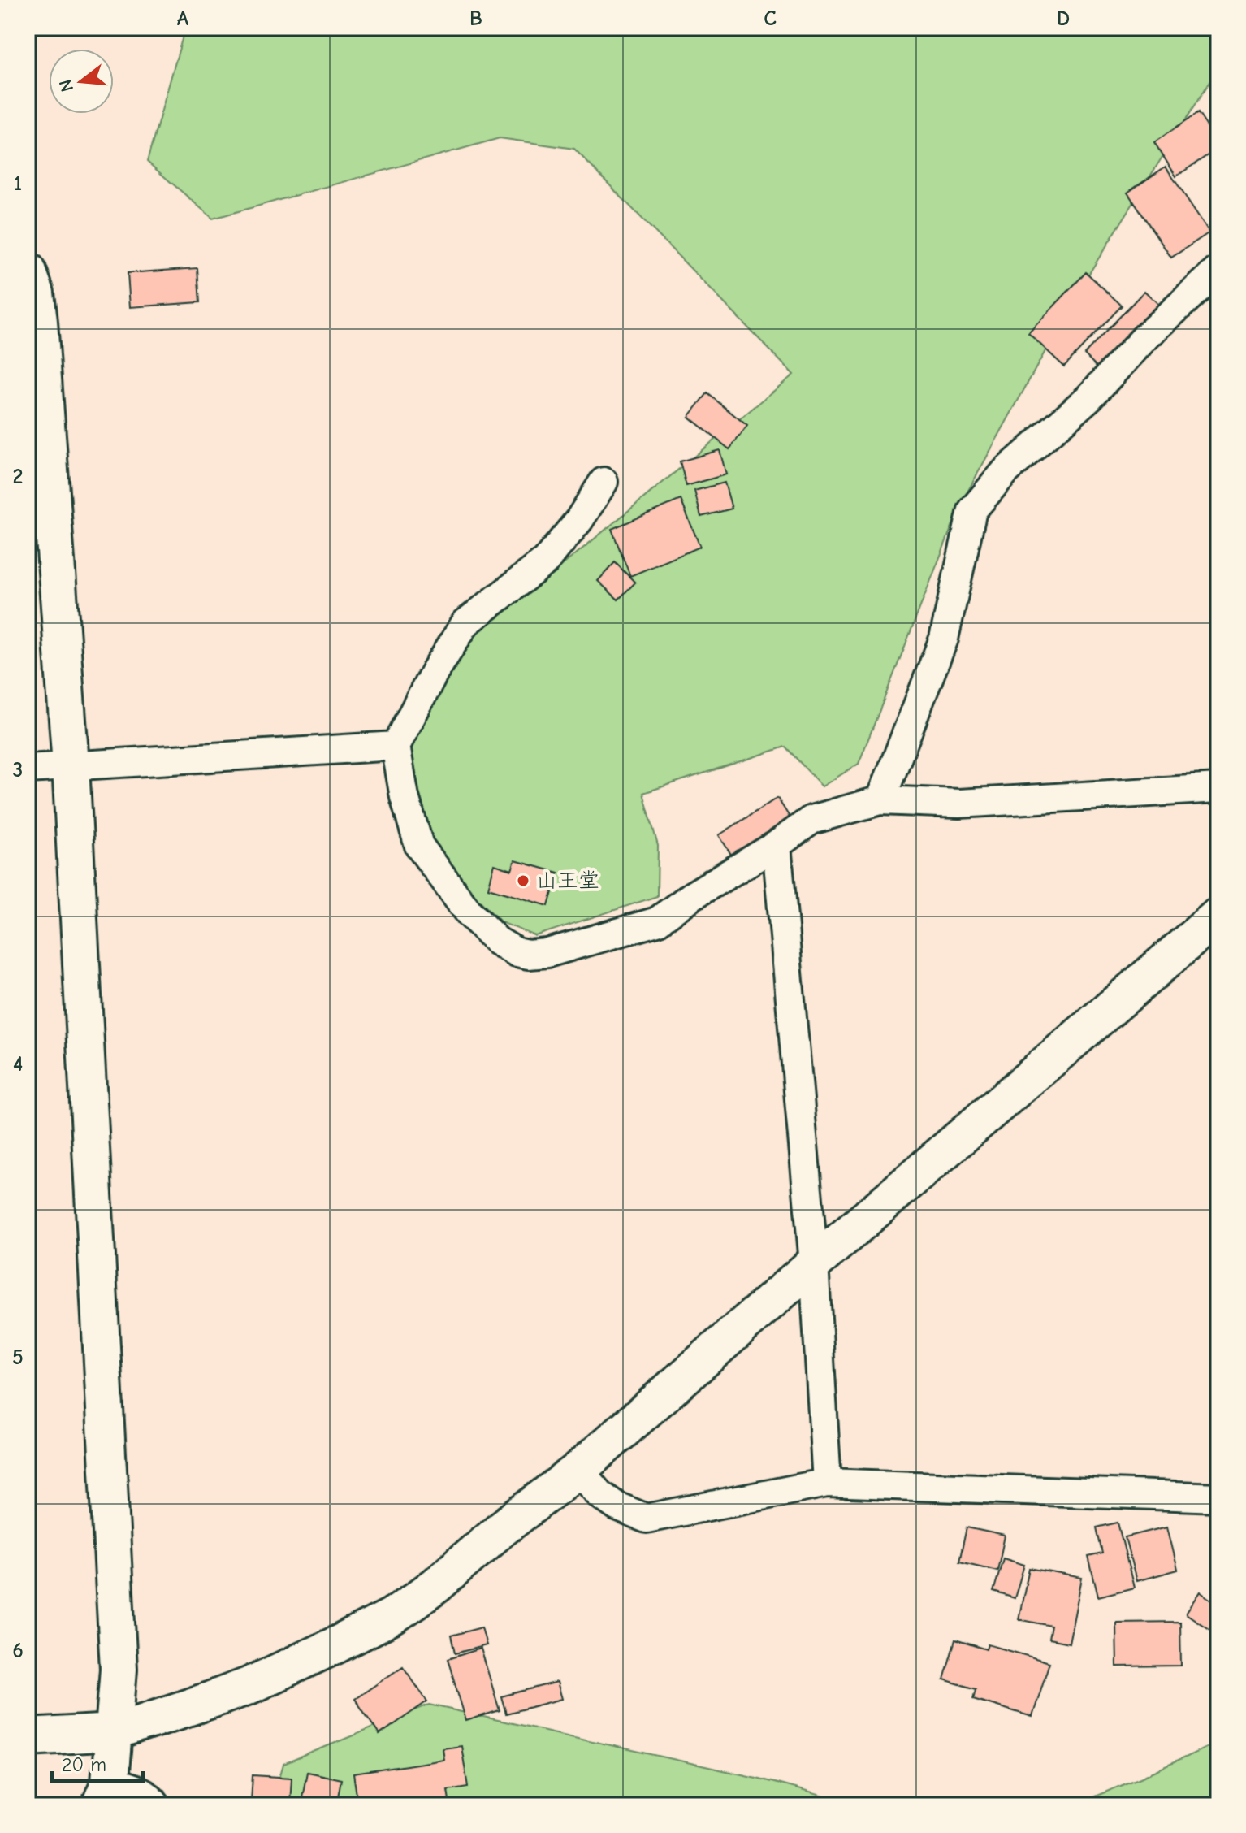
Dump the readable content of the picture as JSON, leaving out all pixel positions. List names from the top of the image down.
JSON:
{
  "places": ["山王堂"],
  "scale_bar": "20 m",
  "north": "left",
  "grid": {
    "columns": [
      "A",
      "B",
      "C",
      "D"
    ],
    "rows": [
      "1",
      "2",
      "3",
      "4",
      "5",
      "6"
    ]
  }
}
